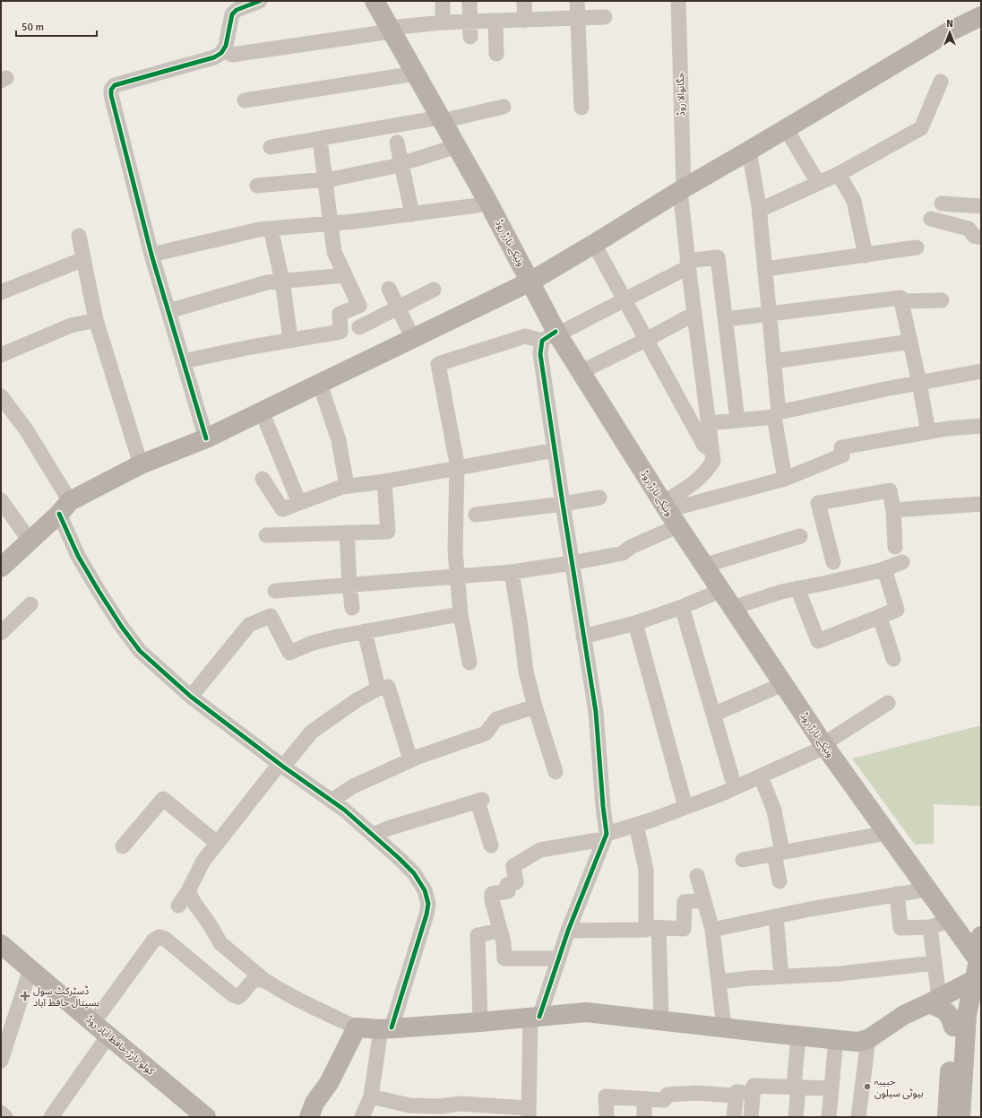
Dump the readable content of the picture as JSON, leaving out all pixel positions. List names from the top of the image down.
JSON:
{
  "streets": {
    "main road": ["ونیکے تارڑ روڈ", "کولو تارڑ-حافظ آباد روڈ"],
    "street": ["جگانوالا روڈ"]
  },
  "crossings": [
    ["جگانوالا روڈ", "ونیکے تارڑ روڈ"]
  ],
  "places": {
    "health": ["ڈسٹرکٹ سول ہسپتال حافظ آباد"],
    "other": ["حبیبہ بیوٹی سیلون"]
  },
  "scale_bar": "50 m",
  "north": "top"
}
